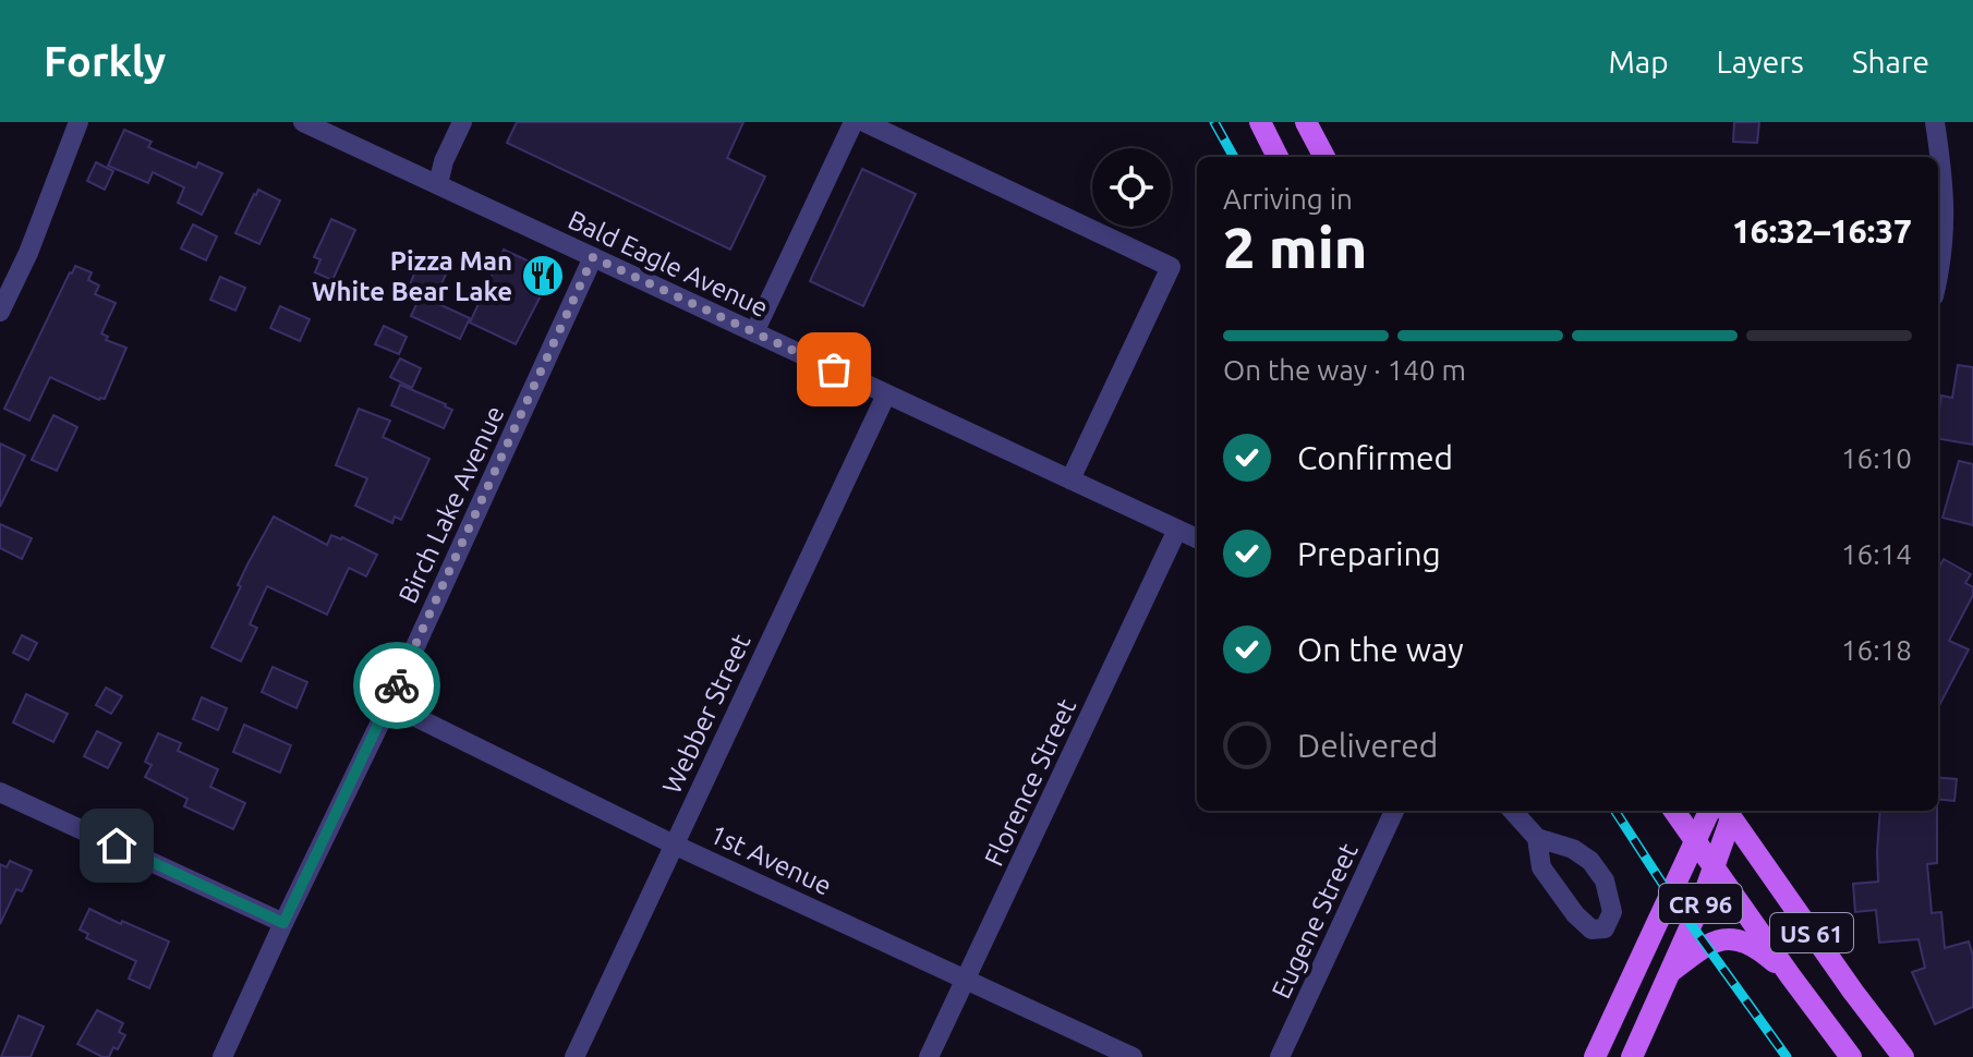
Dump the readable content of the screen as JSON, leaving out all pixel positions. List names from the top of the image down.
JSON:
{
  "streets": {
    "main road": ["CR 96", "US 61"],
    "street": [
      "Bald Eagle Avenue",
      "Birch Lake Avenue",
      "Webber Street",
      "Florence Street",
      "1st Avenue",
      "Eugene Street"
    ]
  },
  "crossings": [
    ["Bald Eagle Avenue", "Birch Lake Avenue"],
    ["Bald Eagle Avenue", "Webber Street"],
    ["Bald Eagle Avenue", "Florence Street"],
    ["Birch Lake Avenue", "1st Avenue"],
    ["Webber Street", "1st Avenue"],
    ["Florence Street", "1st Avenue"],
    ["CR 96", "US 61"]
  ],
  "places": {
    "restaurant": ["Pizza Man White Bear Lake"]
  },
  "page": {
    "header": "Forkly",
    "nav": ["Map", "Layers", "Share"],
    "heading": ["2 min", "Arriving in", "16:32–16:37"],
    "bar": "On the way · 140 m",
    "list": [
      ["Confirmed", "16:10"],
      ["Preparing", "16:14"],
      ["On the way", "16:18"],
      "Delivered"
    ]
  }
}
